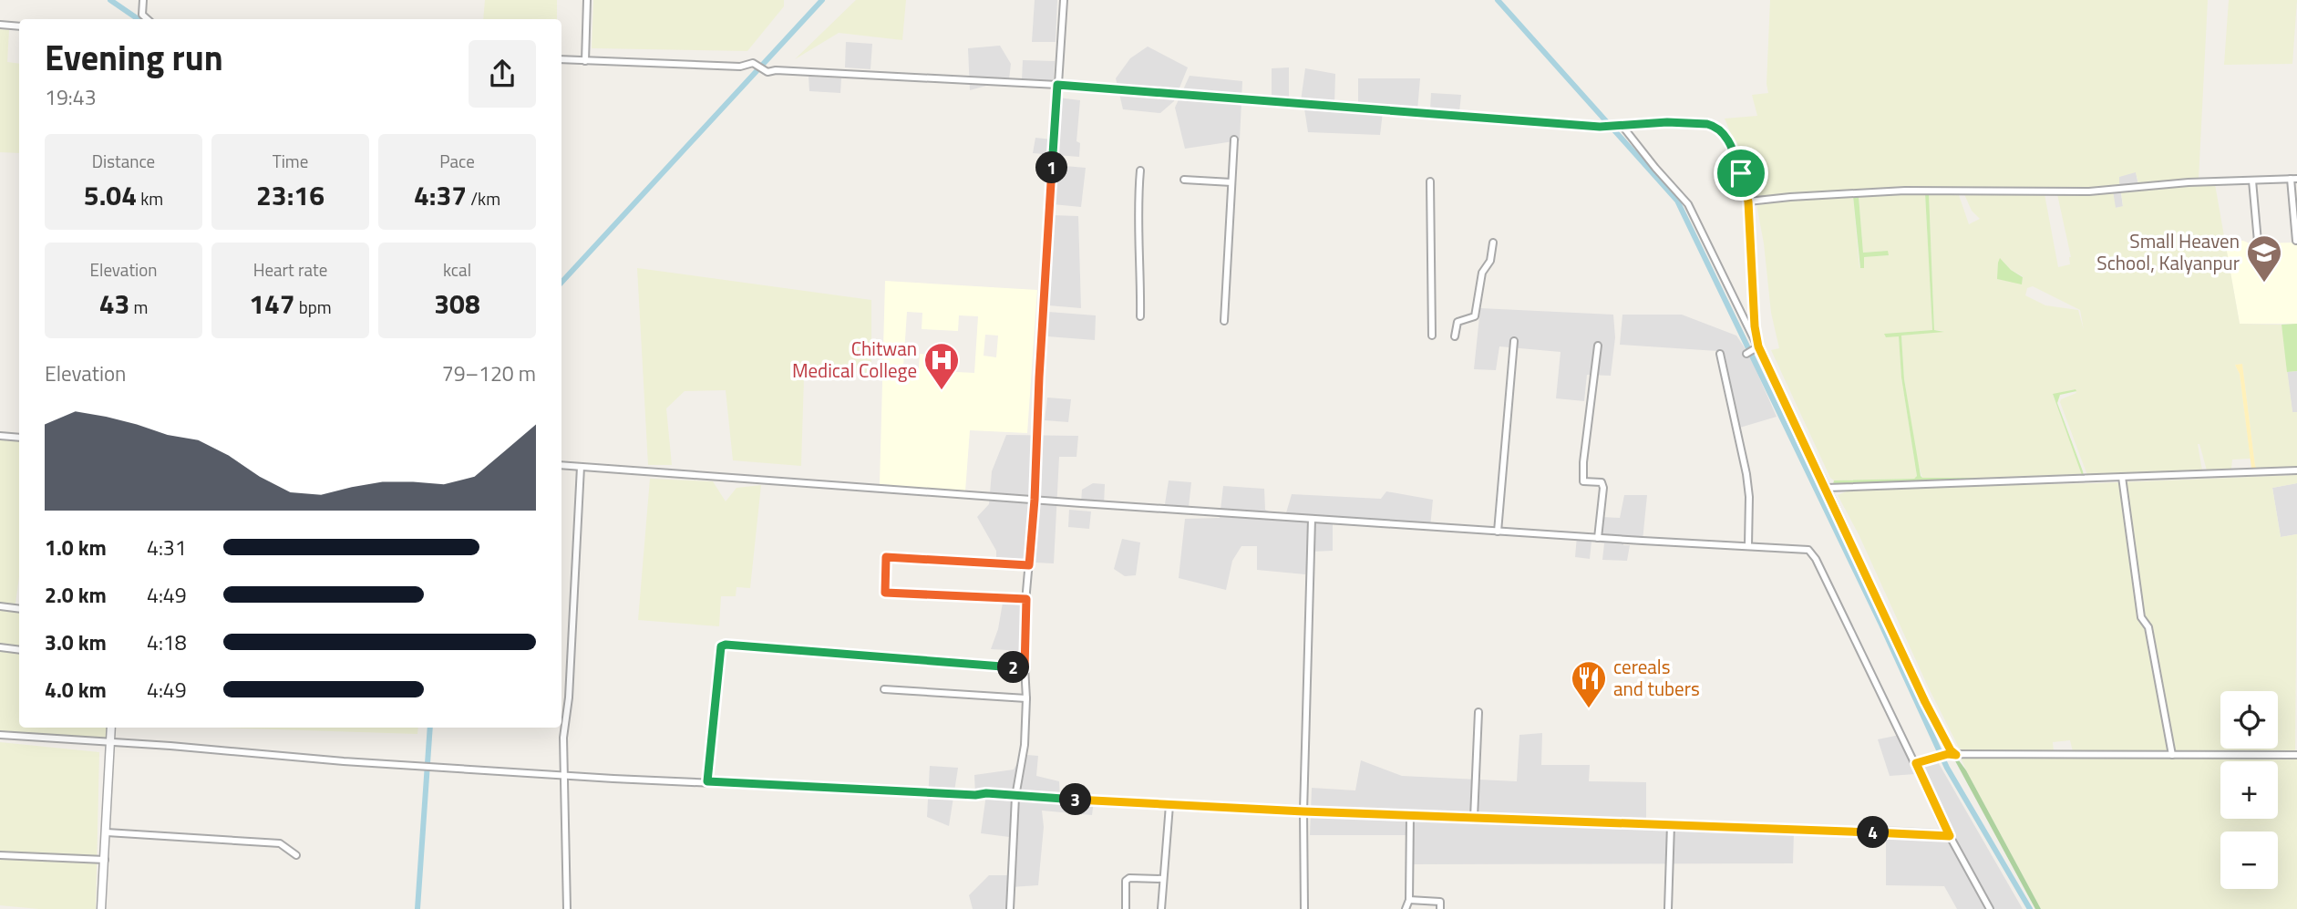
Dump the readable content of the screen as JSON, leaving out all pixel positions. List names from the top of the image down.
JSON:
{
  "places": {
    "school or university": ["Small Heaven School, Kalyanpur"],
    "hospital": ["Chitwan Medical College"],
    "restaurant": ["cereals and tubers"]
  },
  "page": {
    "heading": ["Evening run", "19:43"],
    "stats": [
      ["Distance", "5.04 km"],
      ["Time", "23:16"],
      ["Pace", "4:37 /km"],
      ["Elevation", "43 m"],
      ["Heart rate", "147 bpm"],
      ["kcal", "308"]
    ],
    "pins": [
      "1",
      "2",
      "3",
      "4"
    ],
    "chart": ["Elevation", "79–120 m"],
    "list": [
      {
        "name": "1.0 km",
        "note": "4:31"
      },
      {
        "name": "2.0 km",
        "note": "4:49"
      },
      {
        "name": "3.0 km",
        "note": "4:18"
      },
      {
        "name": "4.0 km",
        "note": "4:49"
      }
    ],
    "map_buttons": ["+", "−"]
  }
}
